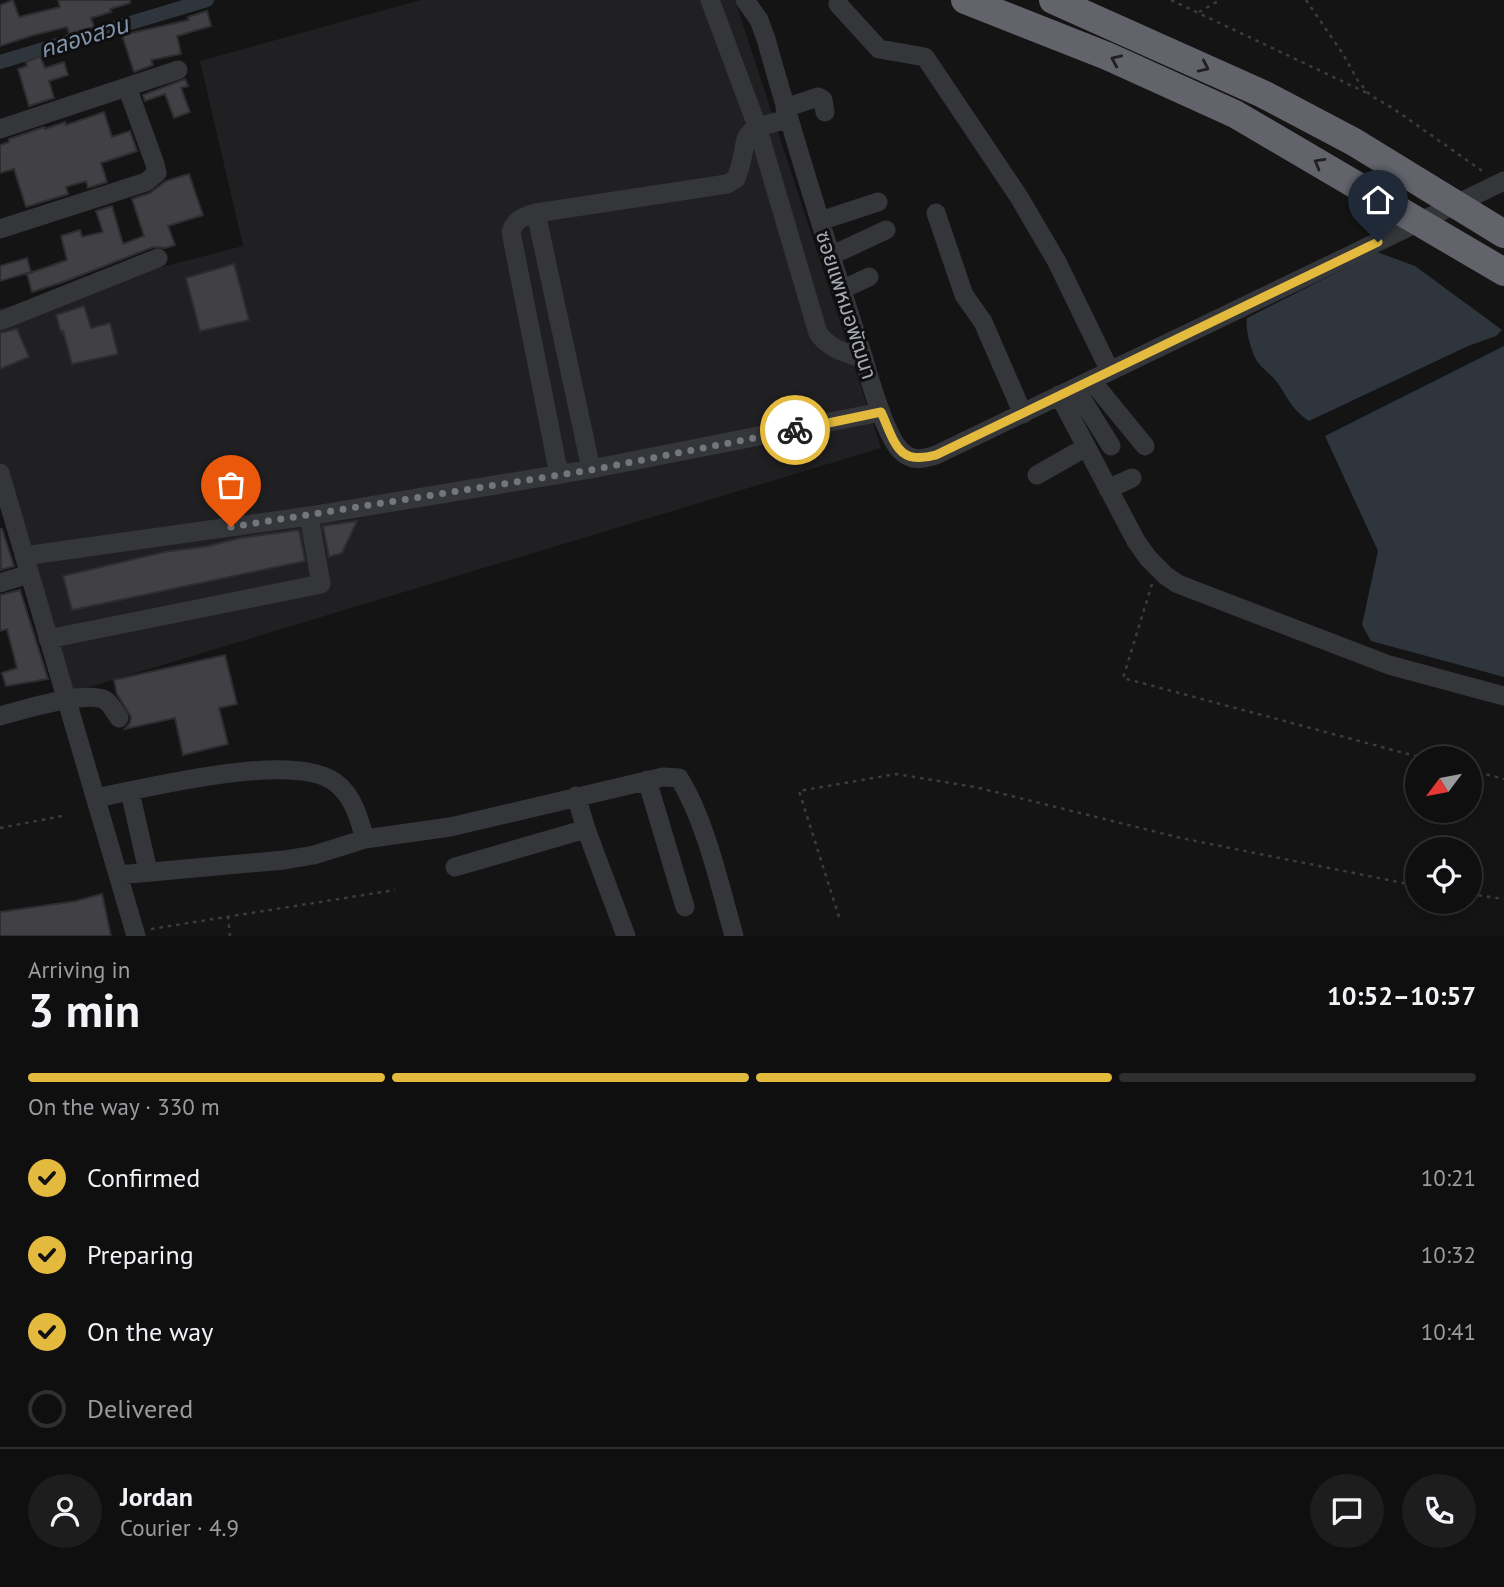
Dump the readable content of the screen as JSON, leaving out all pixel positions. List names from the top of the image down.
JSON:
{
  "streets": {
    "street": ["ซอยแพหมอพัฒนา"]
  },
  "water": ["คลองสวน"],
  "north": "bottom left",
  "page": {
    "heading": ["3 min", "Arriving in", "10:52–10:57"],
    "panel": ["Jordan", "Courier · 4.9"],
    "bar": "On the way · 330 m",
    "list": [
      ["Confirmed", "10:21"],
      ["Preparing", "10:32"],
      ["On the way", "10:41"],
      "Delivered"
    ]
  }
}
